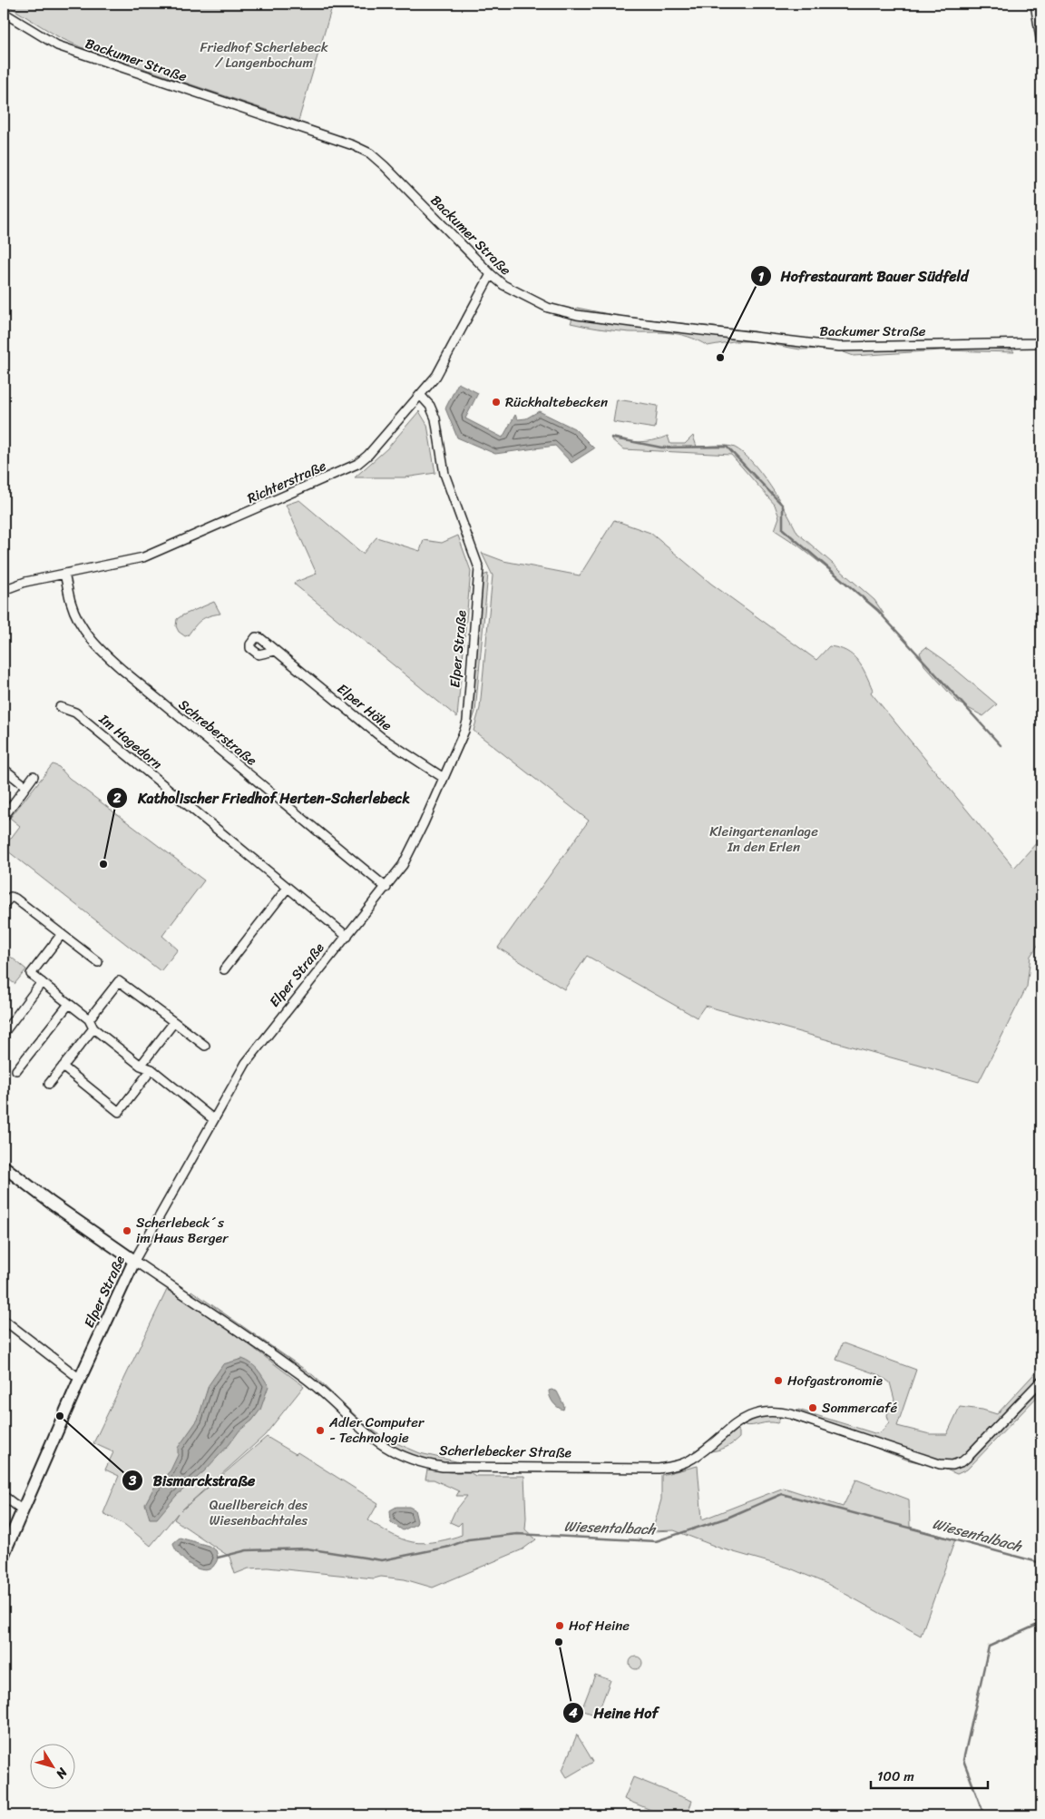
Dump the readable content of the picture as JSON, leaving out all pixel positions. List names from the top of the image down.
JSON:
{
  "streets": {
    "street": [
      "Backumer Straße",
      "Richterstraße",
      "Elper Straße",
      "Elper Höhe",
      "Schreberstraße",
      "Im Hagedorn",
      "Scherlebecker Straße"
    ]
  },
  "crossings": [
    ["Backumer Straße", "Richterstraße"],
    ["Richterstraße", "Elper Straße"],
    ["Richterstraße", "Schreberstraße"],
    ["Elper Straße", "Elper Höhe"],
    ["Elper Straße", "Schreberstraße"],
    ["Elper Straße", "Im Hagedorn"],
    ["Elper Straße", "Scherlebecker Straße"]
  ],
  "water": ["Wiesentalbach"],
  "parks": ["Friedhof Scherlebeck / Langenbochum", "Kleingartenanlage In den Erlen", "Quellbereich des Wiesenbachtales"],
  "places": [
    "Hofrestaurant Bauer Südfeld",
    "Rückhaltebecken",
    "Katholischer Friedhof Herten-Scherlebeck",
    "Scherlebeck´s im Haus Berger",
    "Hofgastronomie",
    "Sommercafé",
    "Bismarckstraße",
    "Adler Computer - Technologie",
    "Hof Heine",
    "Heine Hof"
  ],
  "scale_bar": "100 m",
  "north": "bottom right"
}
